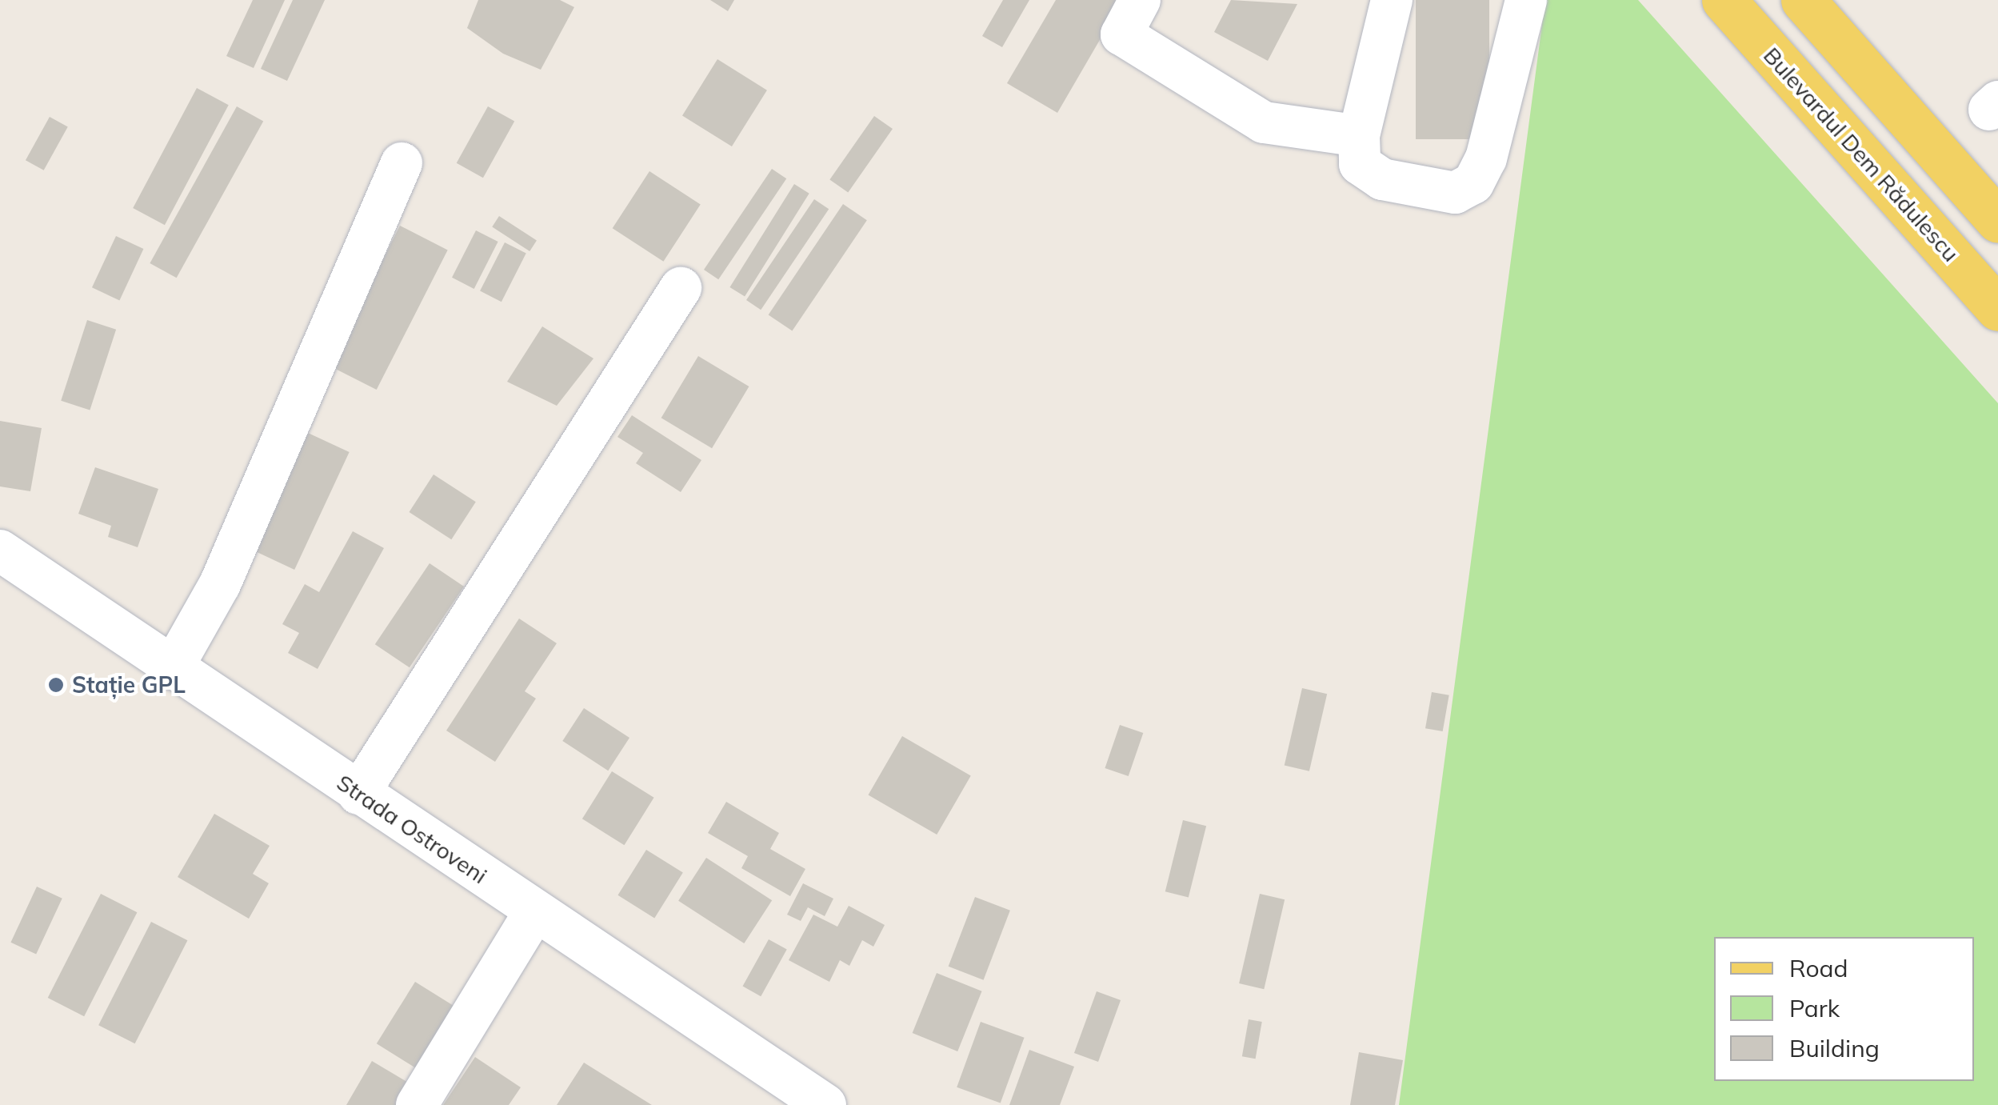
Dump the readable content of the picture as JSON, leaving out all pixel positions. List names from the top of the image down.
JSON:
{
  "streets": {
    "main road": ["Bulevardul Dem Rădulescu"],
    "street": ["Strada Ostroveni"]
  },
  "places": ["Stație GPL"],
  "legend": ["Road", "Park", "Building"]
}
